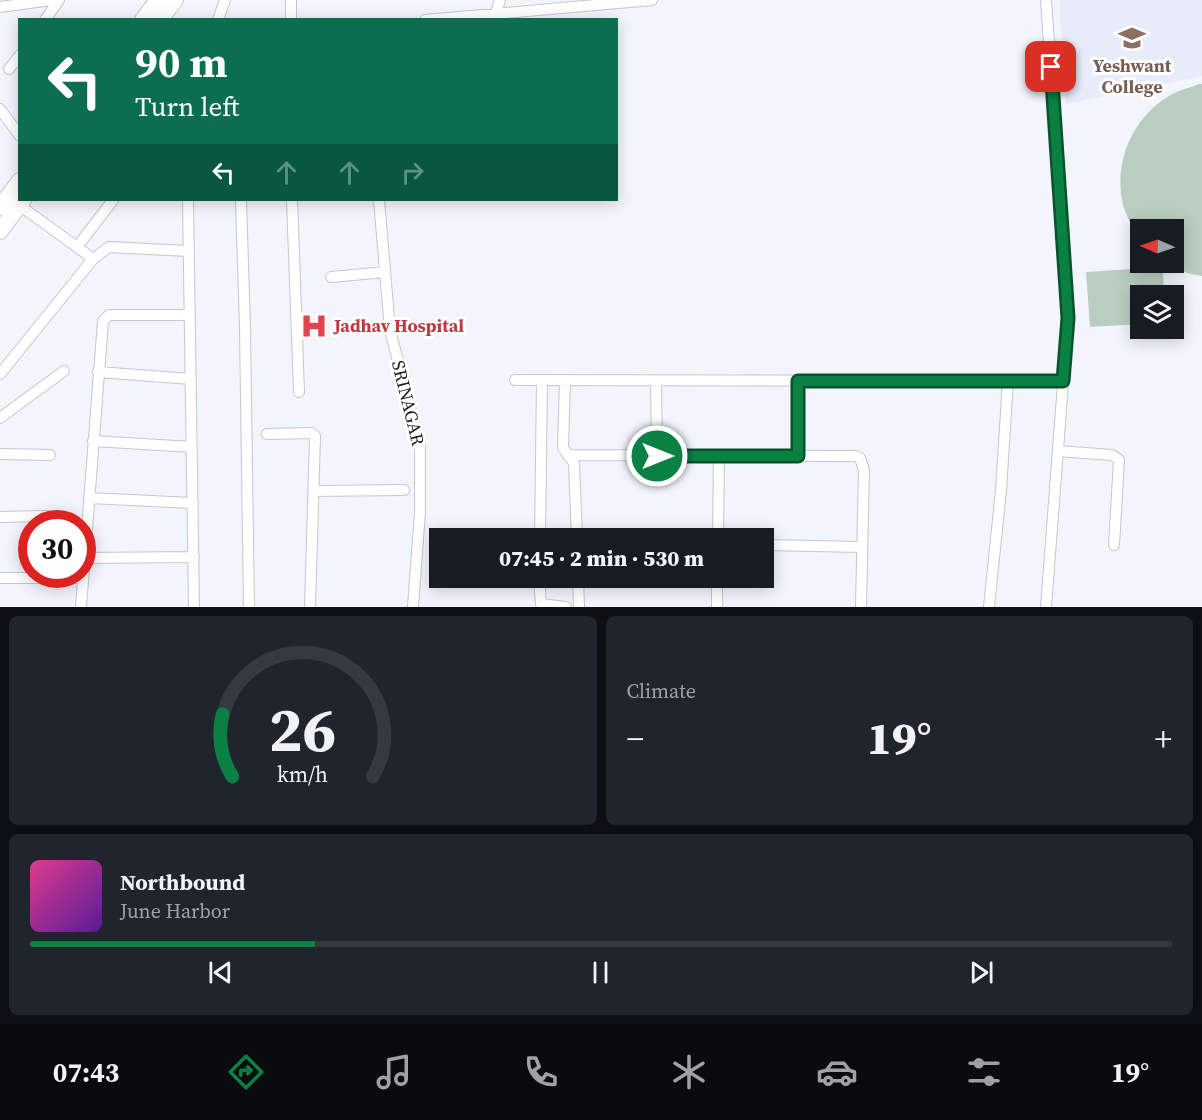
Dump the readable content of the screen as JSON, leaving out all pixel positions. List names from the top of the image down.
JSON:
{
  "streets": {
    "street": ["SRINAGAR"]
  },
  "places": {
    "school or university": ["Yeshwant College"],
    "hospital": ["Jadhav Hospital"]
  },
  "north": "left",
  "page": {
    "turn": ["90 m", "Turn left"],
    "limit": "30",
    "trip": "07:45 · 2 min · 530 m",
    "tile": "Climate",
    "heat": ["−", "19°", "+"],
    "song": ["Northbound", "June Harbor"],
    "tabs": ["07:43", "19°"],
    "gauge": ["26", "km/h"]
  }
}
